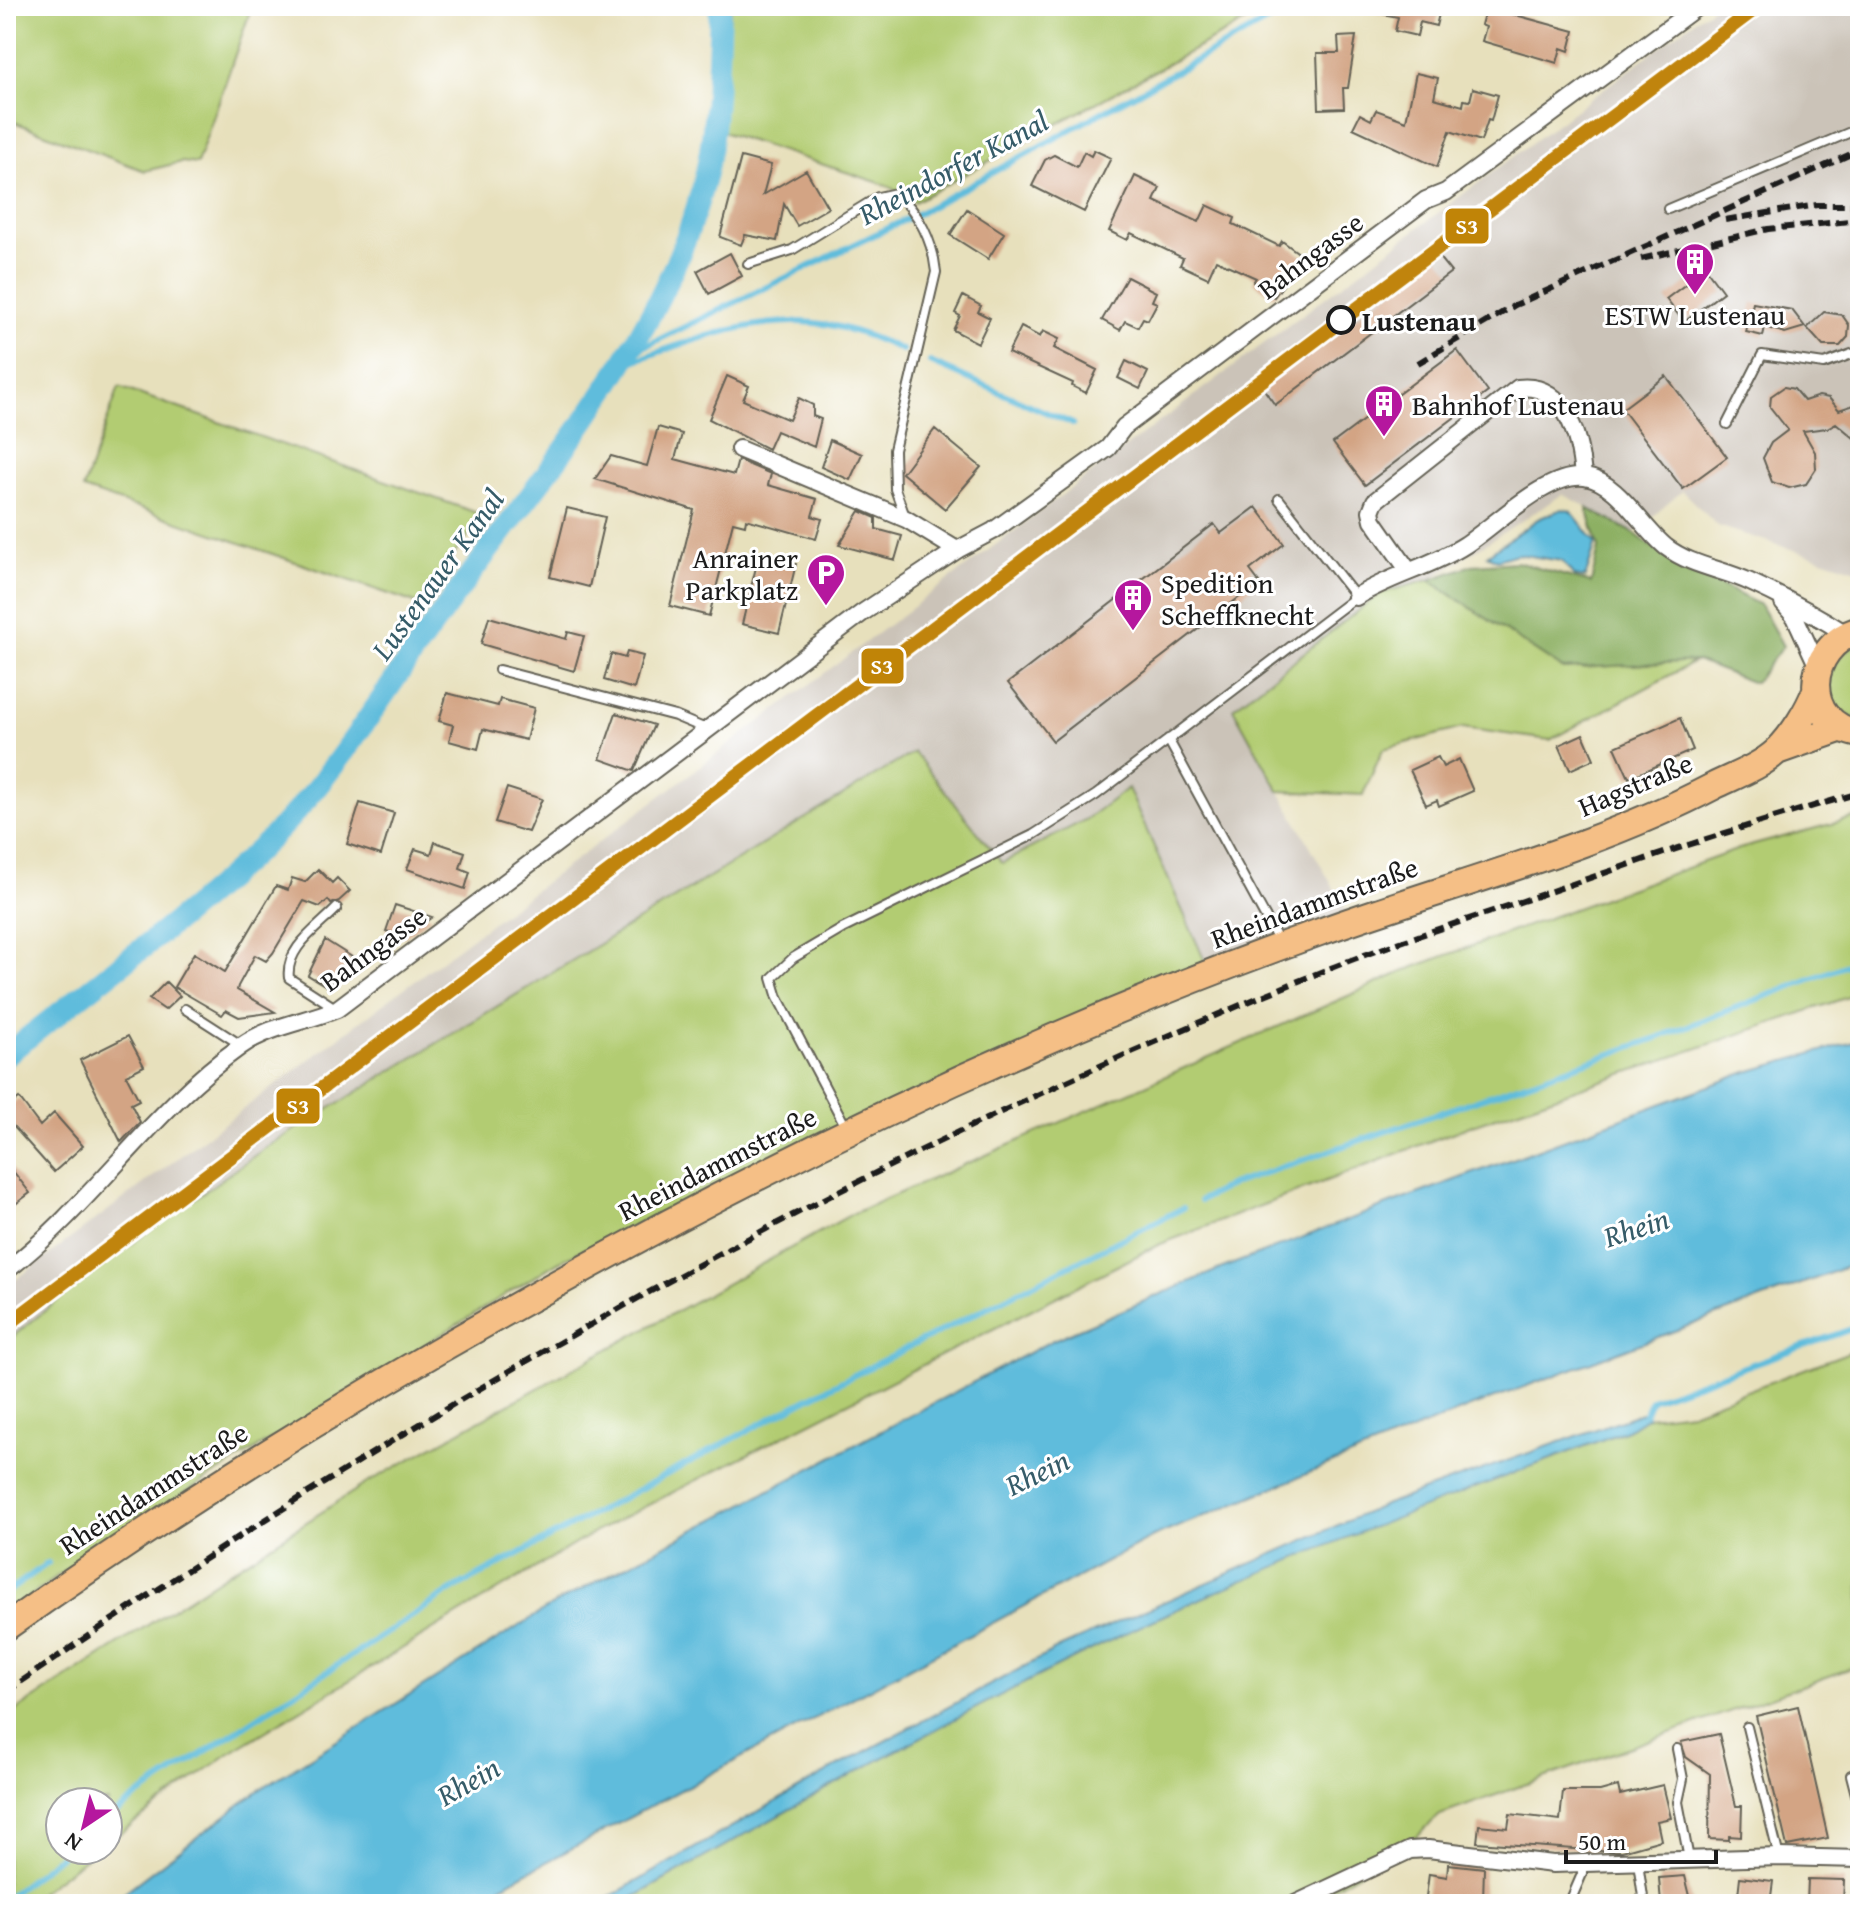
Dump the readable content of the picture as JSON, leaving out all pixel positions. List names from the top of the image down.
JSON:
{
  "streets": {
    "main road": ["Hagstraße", "Rheindammstraße"],
    "street": ["Bahngasse"]
  },
  "crossings": [
    ["Hagstraße", "Rheindammstraße"]
  ],
  "water": ["Rheindorfer Kanal", "Lustenauer Kanal", "Rhein"],
  "places": {
    "building": ["ESTW Lustenau", "Bahnhof Lustenau", "Spedition Scheffknecht"],
    "other": ["Lustenau"],
    "parking": ["Anrainer Parkplatz"]
  },
  "lines": ["transit line S3"],
  "scale_bar": "50 m",
  "north": "bottom left"
}
